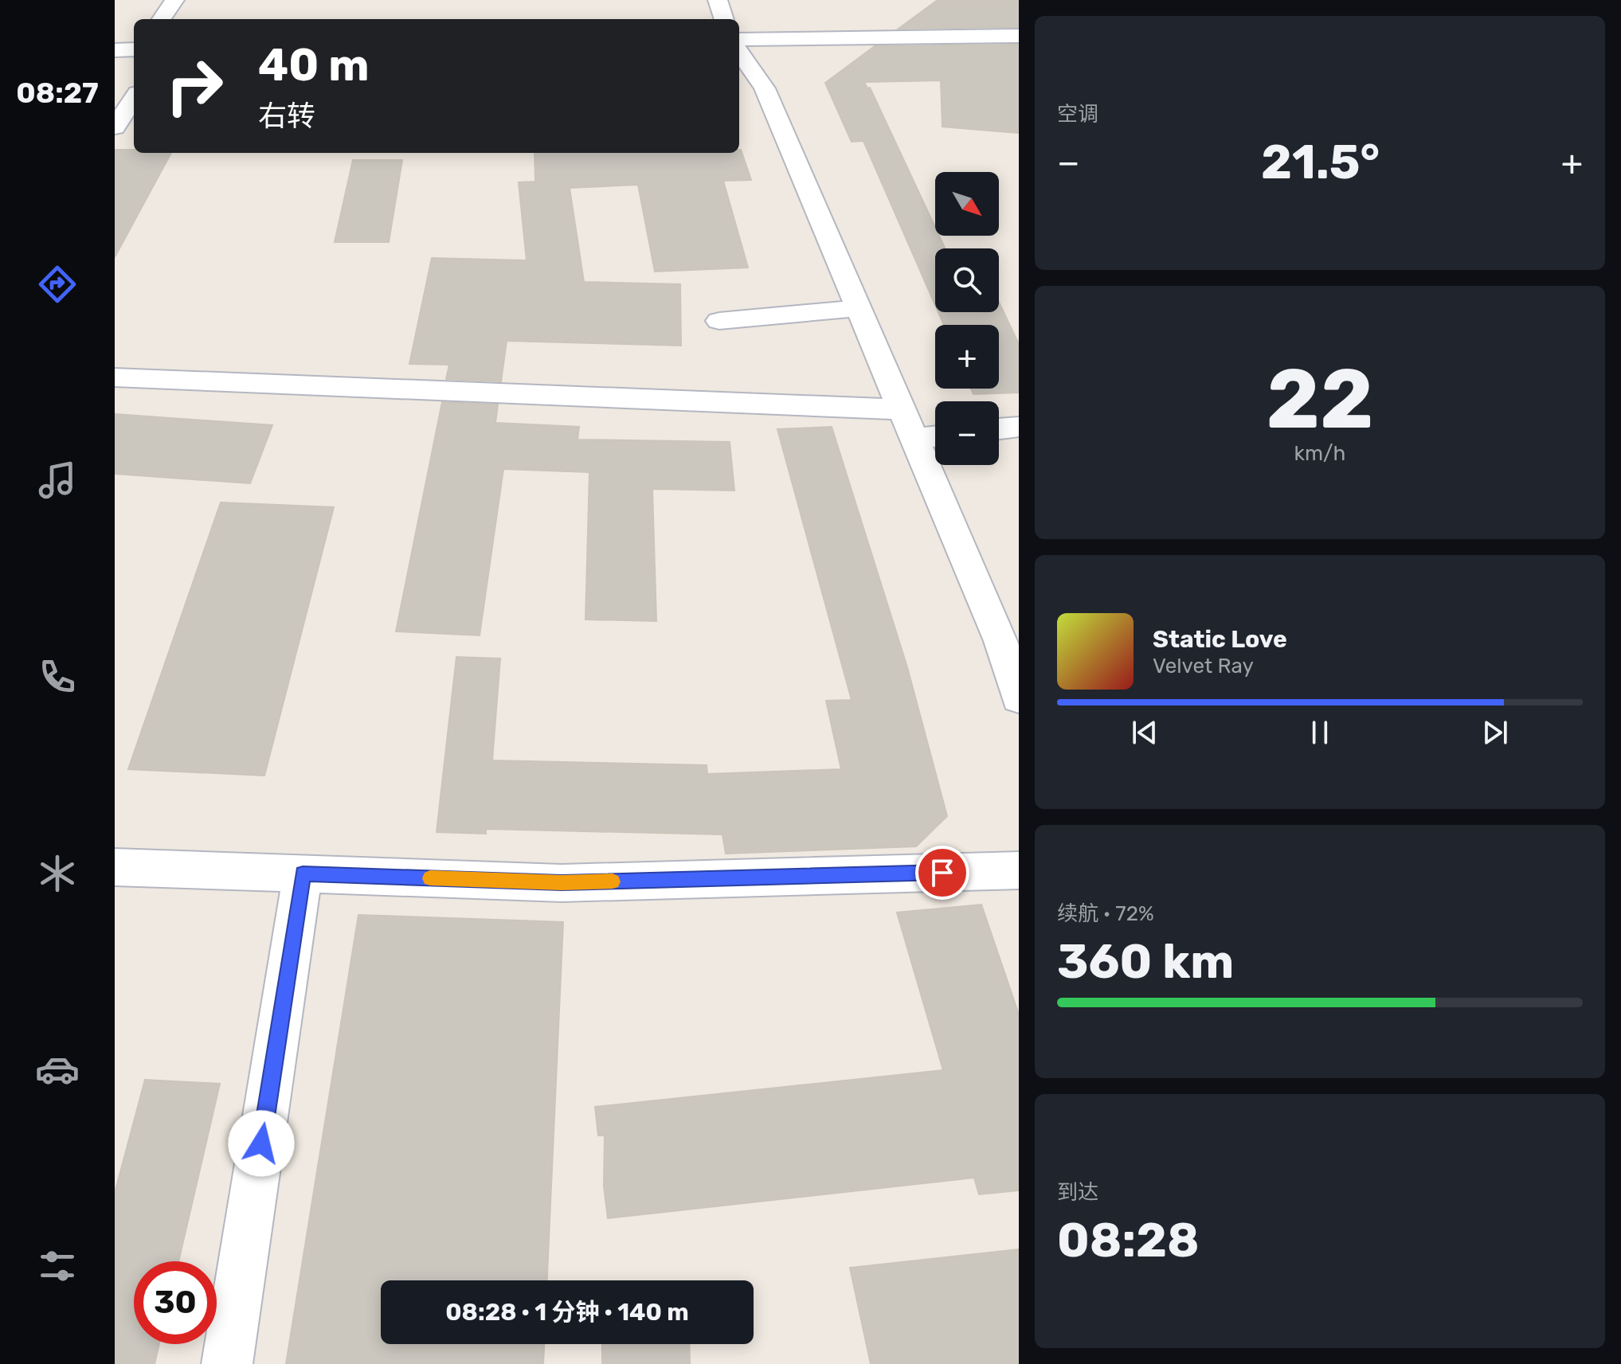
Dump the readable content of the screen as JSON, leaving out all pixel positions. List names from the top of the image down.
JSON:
{
  "north": "bottom right",
  "page": {
    "tabs": "08:27",
    "tile": [
      "空调",
      ["22", "km/h"],
      ["续航 · 72%", "360 km"],
      ["到达", "08:28"]
    ],
    "turn": ["40 m", "右转"],
    "heat": ["−", "21.5°", "+"],
    "map_buttons": ["+", "−"],
    "song": ["Static Love", "Velvet Ray"],
    "limit": "30",
    "trip": "08:28 · 1 分钟 · 140 m"
  }
}
